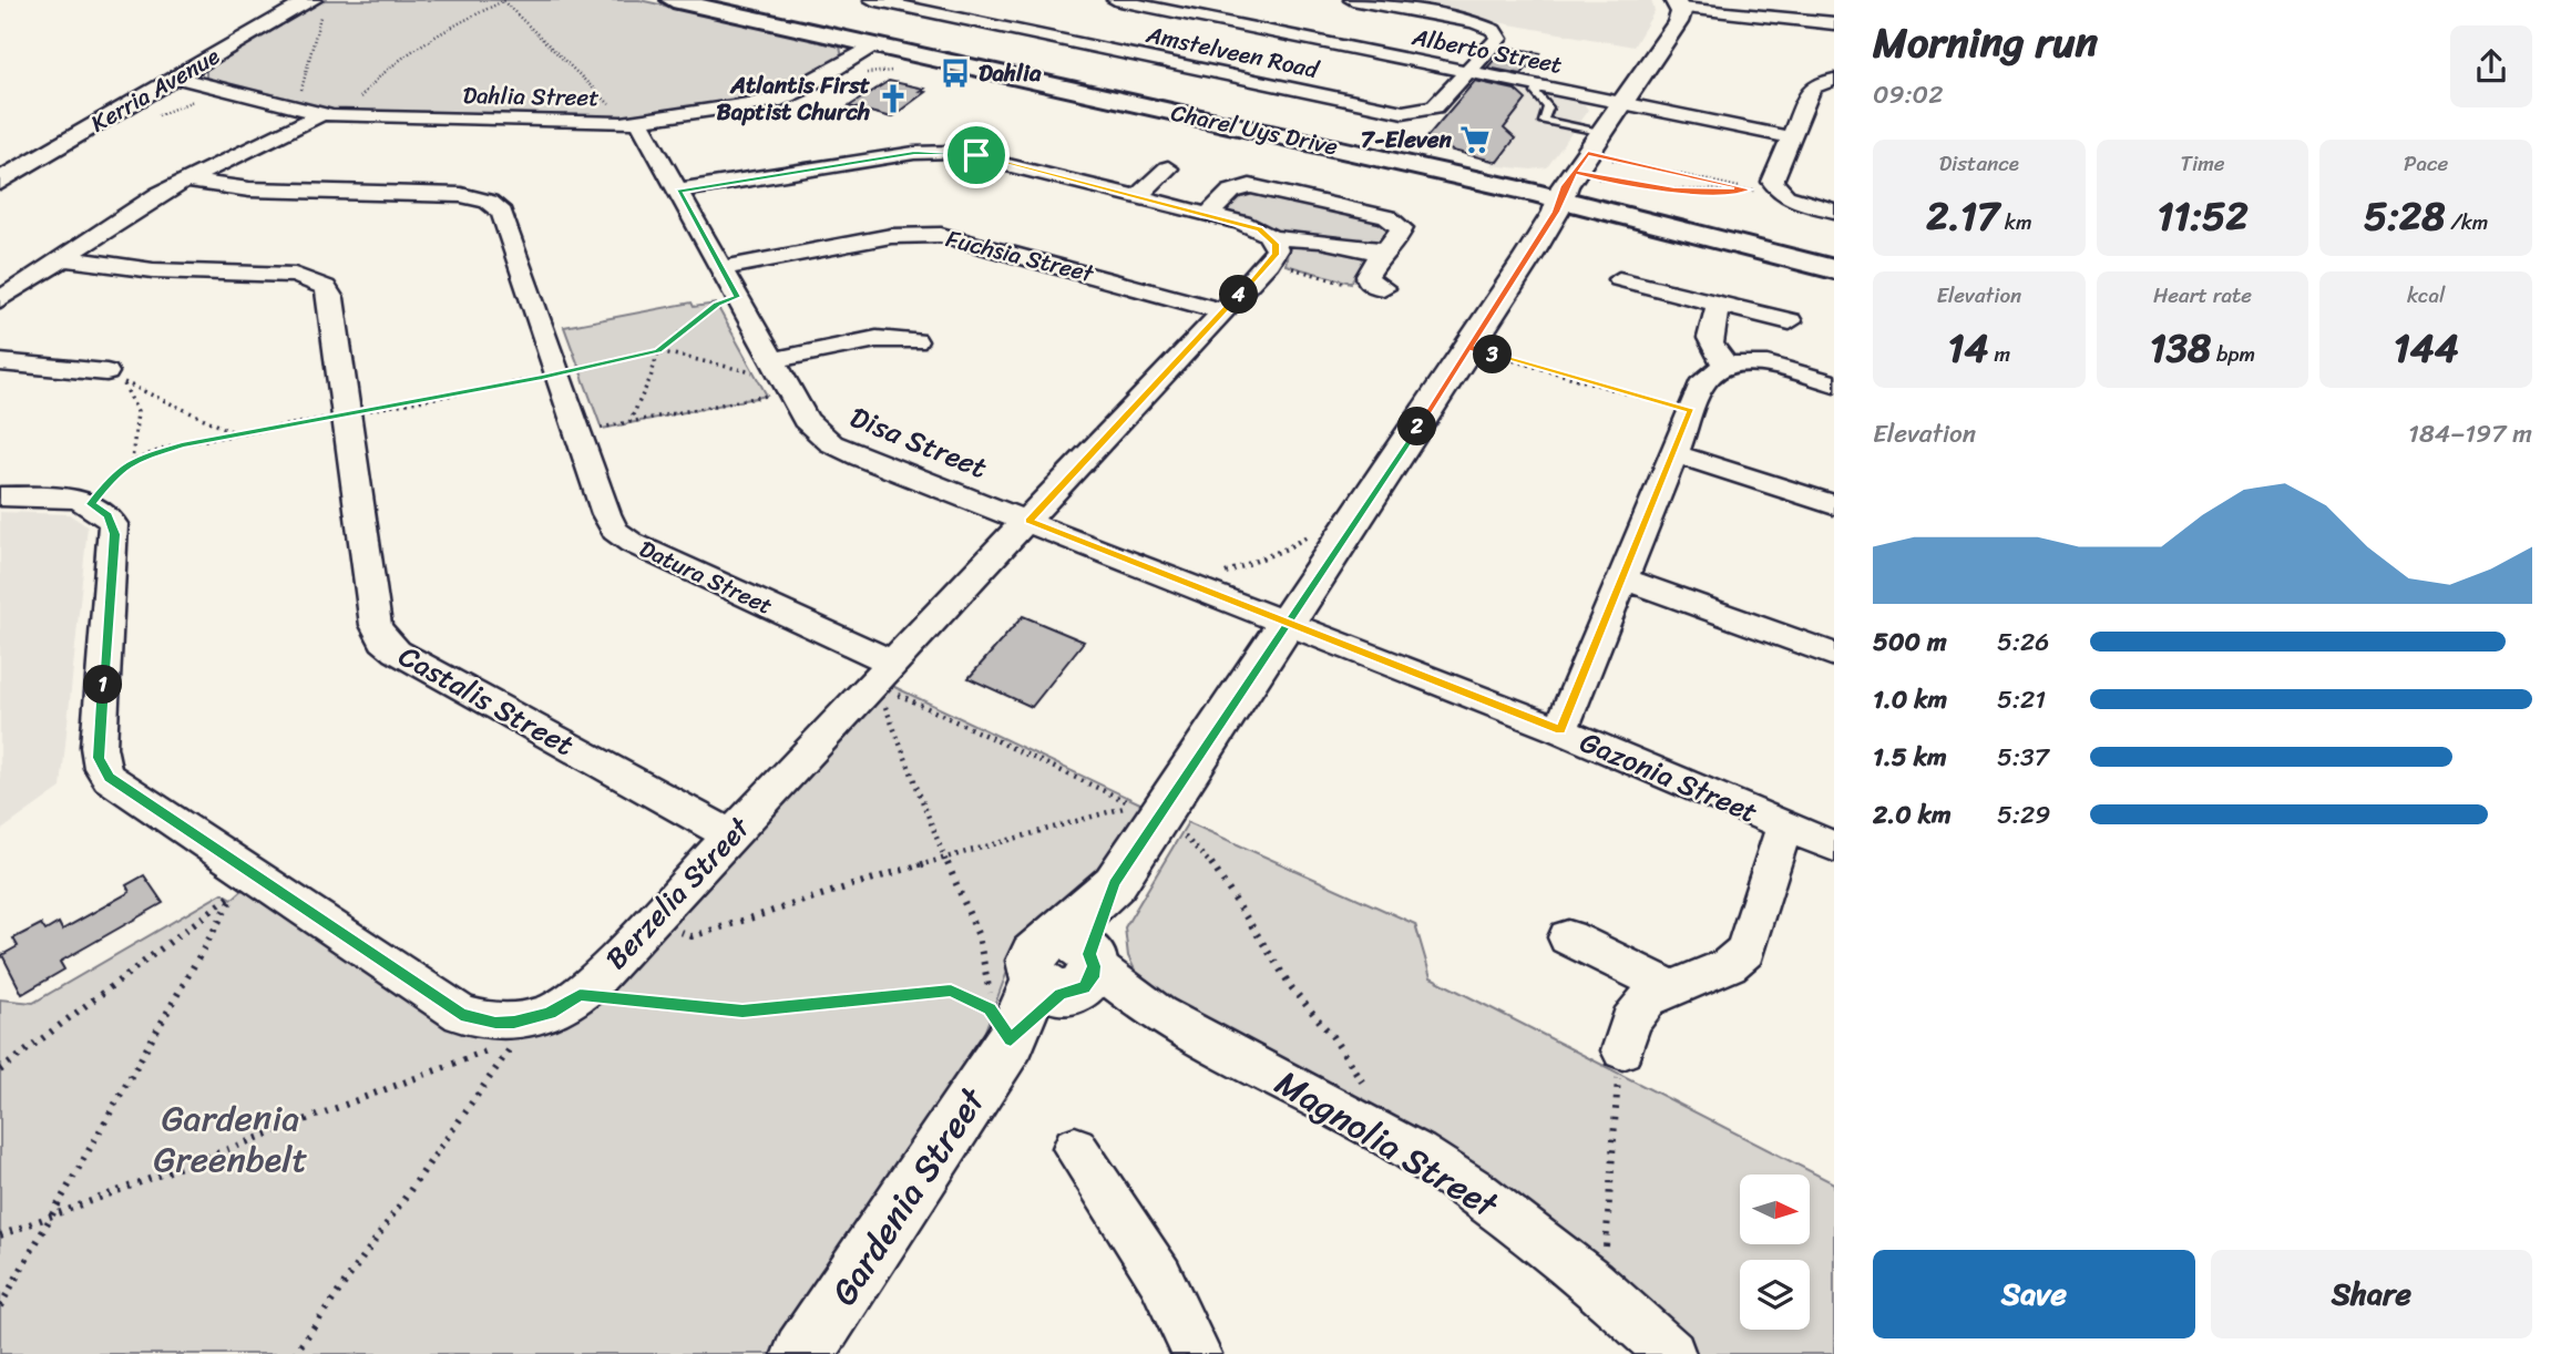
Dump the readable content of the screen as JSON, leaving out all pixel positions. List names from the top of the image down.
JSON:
{
  "streets": {
    "main road": ["Charel Uys Drive"],
    "street": [
      "Alberto Street",
      "Amstelveen Road",
      "Kerria Avenue",
      "Dahlia Street",
      "Fuchsia Street",
      "Disa Street",
      "Datura Street",
      "Castalis Street",
      "Gazonia Street",
      "Berzelia Street",
      "Magnolia Street",
      "Gardenia Street"
    ]
  },
  "crossings": [
    ["Alberto Street", "Amstelveen Road"],
    ["Alberto Street", "Gardenia Street"],
    ["Kerria Avenue", "Dahlia Street"],
    ["Dahlia Street", "Charel Uys Drive"],
    ["Dahlia Street", "Disa Street"],
    ["Charel Uys Drive", "Gardenia Street"],
    ["Fuchsia Street", "Disa Street"],
    ["Fuchsia Street", "Berzelia Street"],
    ["Disa Street", "Gazonia Street"],
    ["Disa Street", "Berzelia Street"],
    ["Disa Street", "Gardenia Street"],
    ["Datura Street", "Berzelia Street"],
    ["Castalis Street", "Berzelia Street"],
    ["Gazonia Street", "Gardenia Street"],
    ["Magnolia Street", "Gardenia Street"]
  ],
  "parks": ["Gardenia Greenbelt"],
  "places": {
    "bus stop": ["Dahlia"],
    "church": ["Atlantis First Baptist Church"],
    "supermarket": ["7-Eleven"]
  },
  "north": "right",
  "page": {
    "heading": ["Morning run", "09:02"],
    "stats": [
      ["Distance", "2.17 km"],
      ["Time", "11:52"],
      ["Pace", "5:28 /km"],
      ["Elevation", "14 m"],
      ["Heart rate", "138 bpm"],
      ["kcal", "144"]
    ],
    "pins": [
      "4",
      "3",
      "2",
      "1"
    ],
    "chart": ["Elevation", "184–197 m"],
    "list": [
      {
        "name": "500 m",
        "note": "5:26"
      },
      {
        "name": "1.0 km",
        "note": "5:21"
      },
      {
        "name": "1.5 km",
        "note": "5:37"
      },
      {
        "name": "2.0 km",
        "note": "5:29"
      }
    ],
    "buttons": ["Save", "Share"]
  }
}
